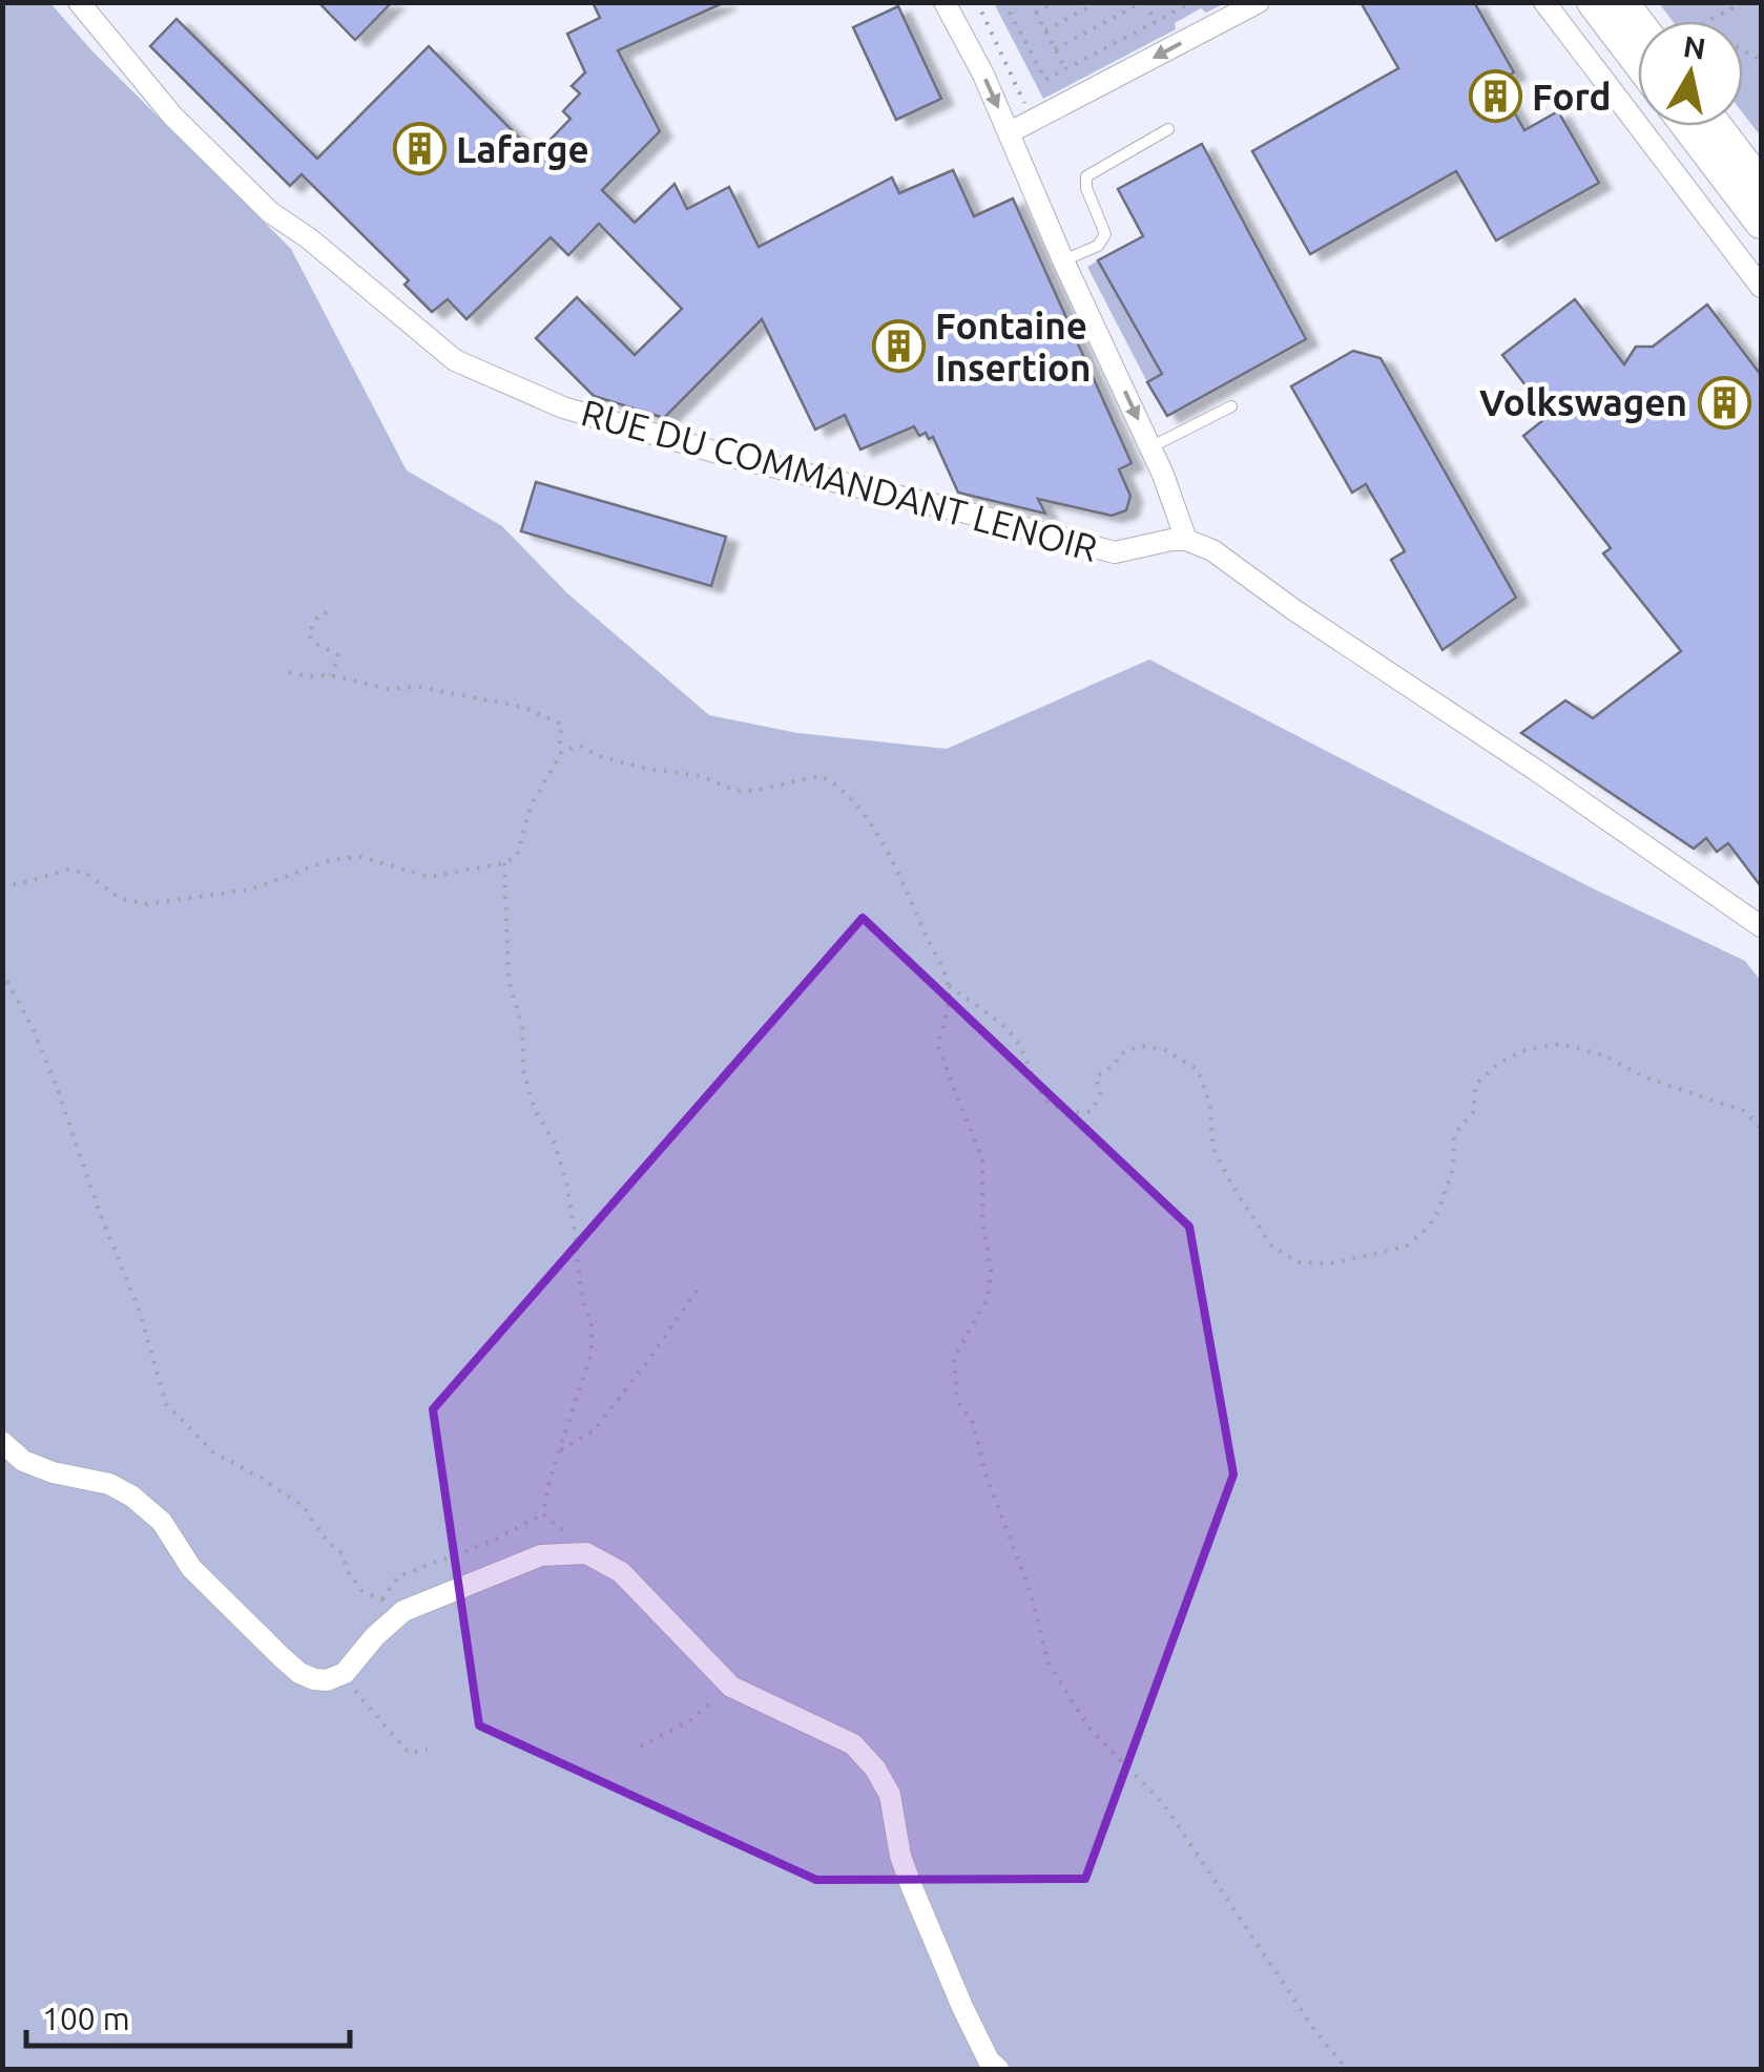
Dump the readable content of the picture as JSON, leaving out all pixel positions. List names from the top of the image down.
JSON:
{
  "streets": {
    "street": ["RUE DU COMMANDANT LENOIR"]
  },
  "places": {
    "building": [
      "Ford",
      "Lafarge",
      "Fontaine Insertion",
      "Volkswagen"
    ]
  },
  "scale_bar": "100 m",
  "north": "top"
}
